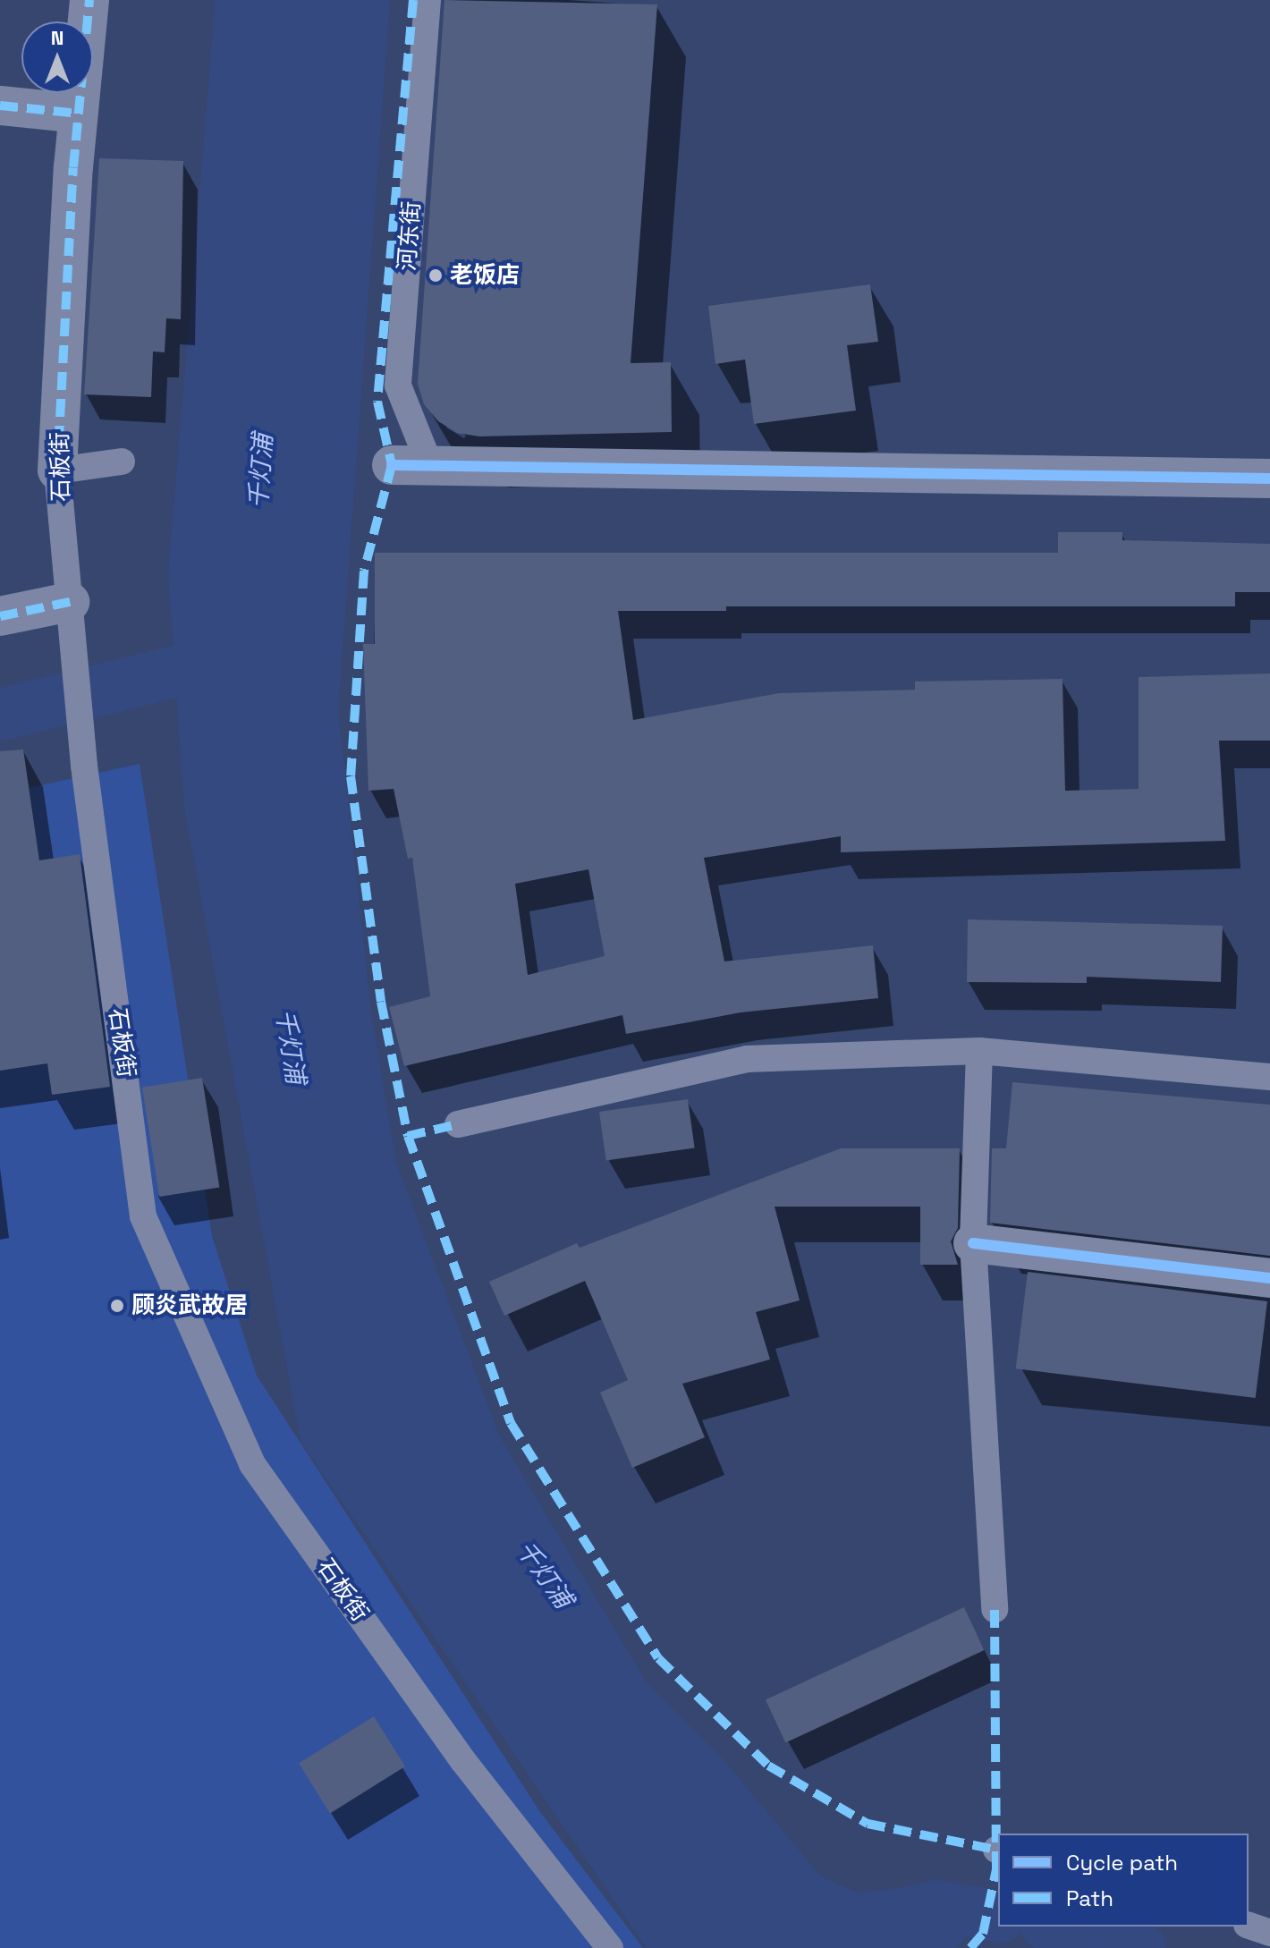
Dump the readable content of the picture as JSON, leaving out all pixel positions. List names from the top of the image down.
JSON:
{
  "streets": {
    "street": ["石板街"],
    "lane": ["河东街"]
  },
  "water": ["千灯浦"],
  "places": ["老饭店", "顾炎武故居"],
  "legend": ["Cycle path", "Path"],
  "north": "top"
}
